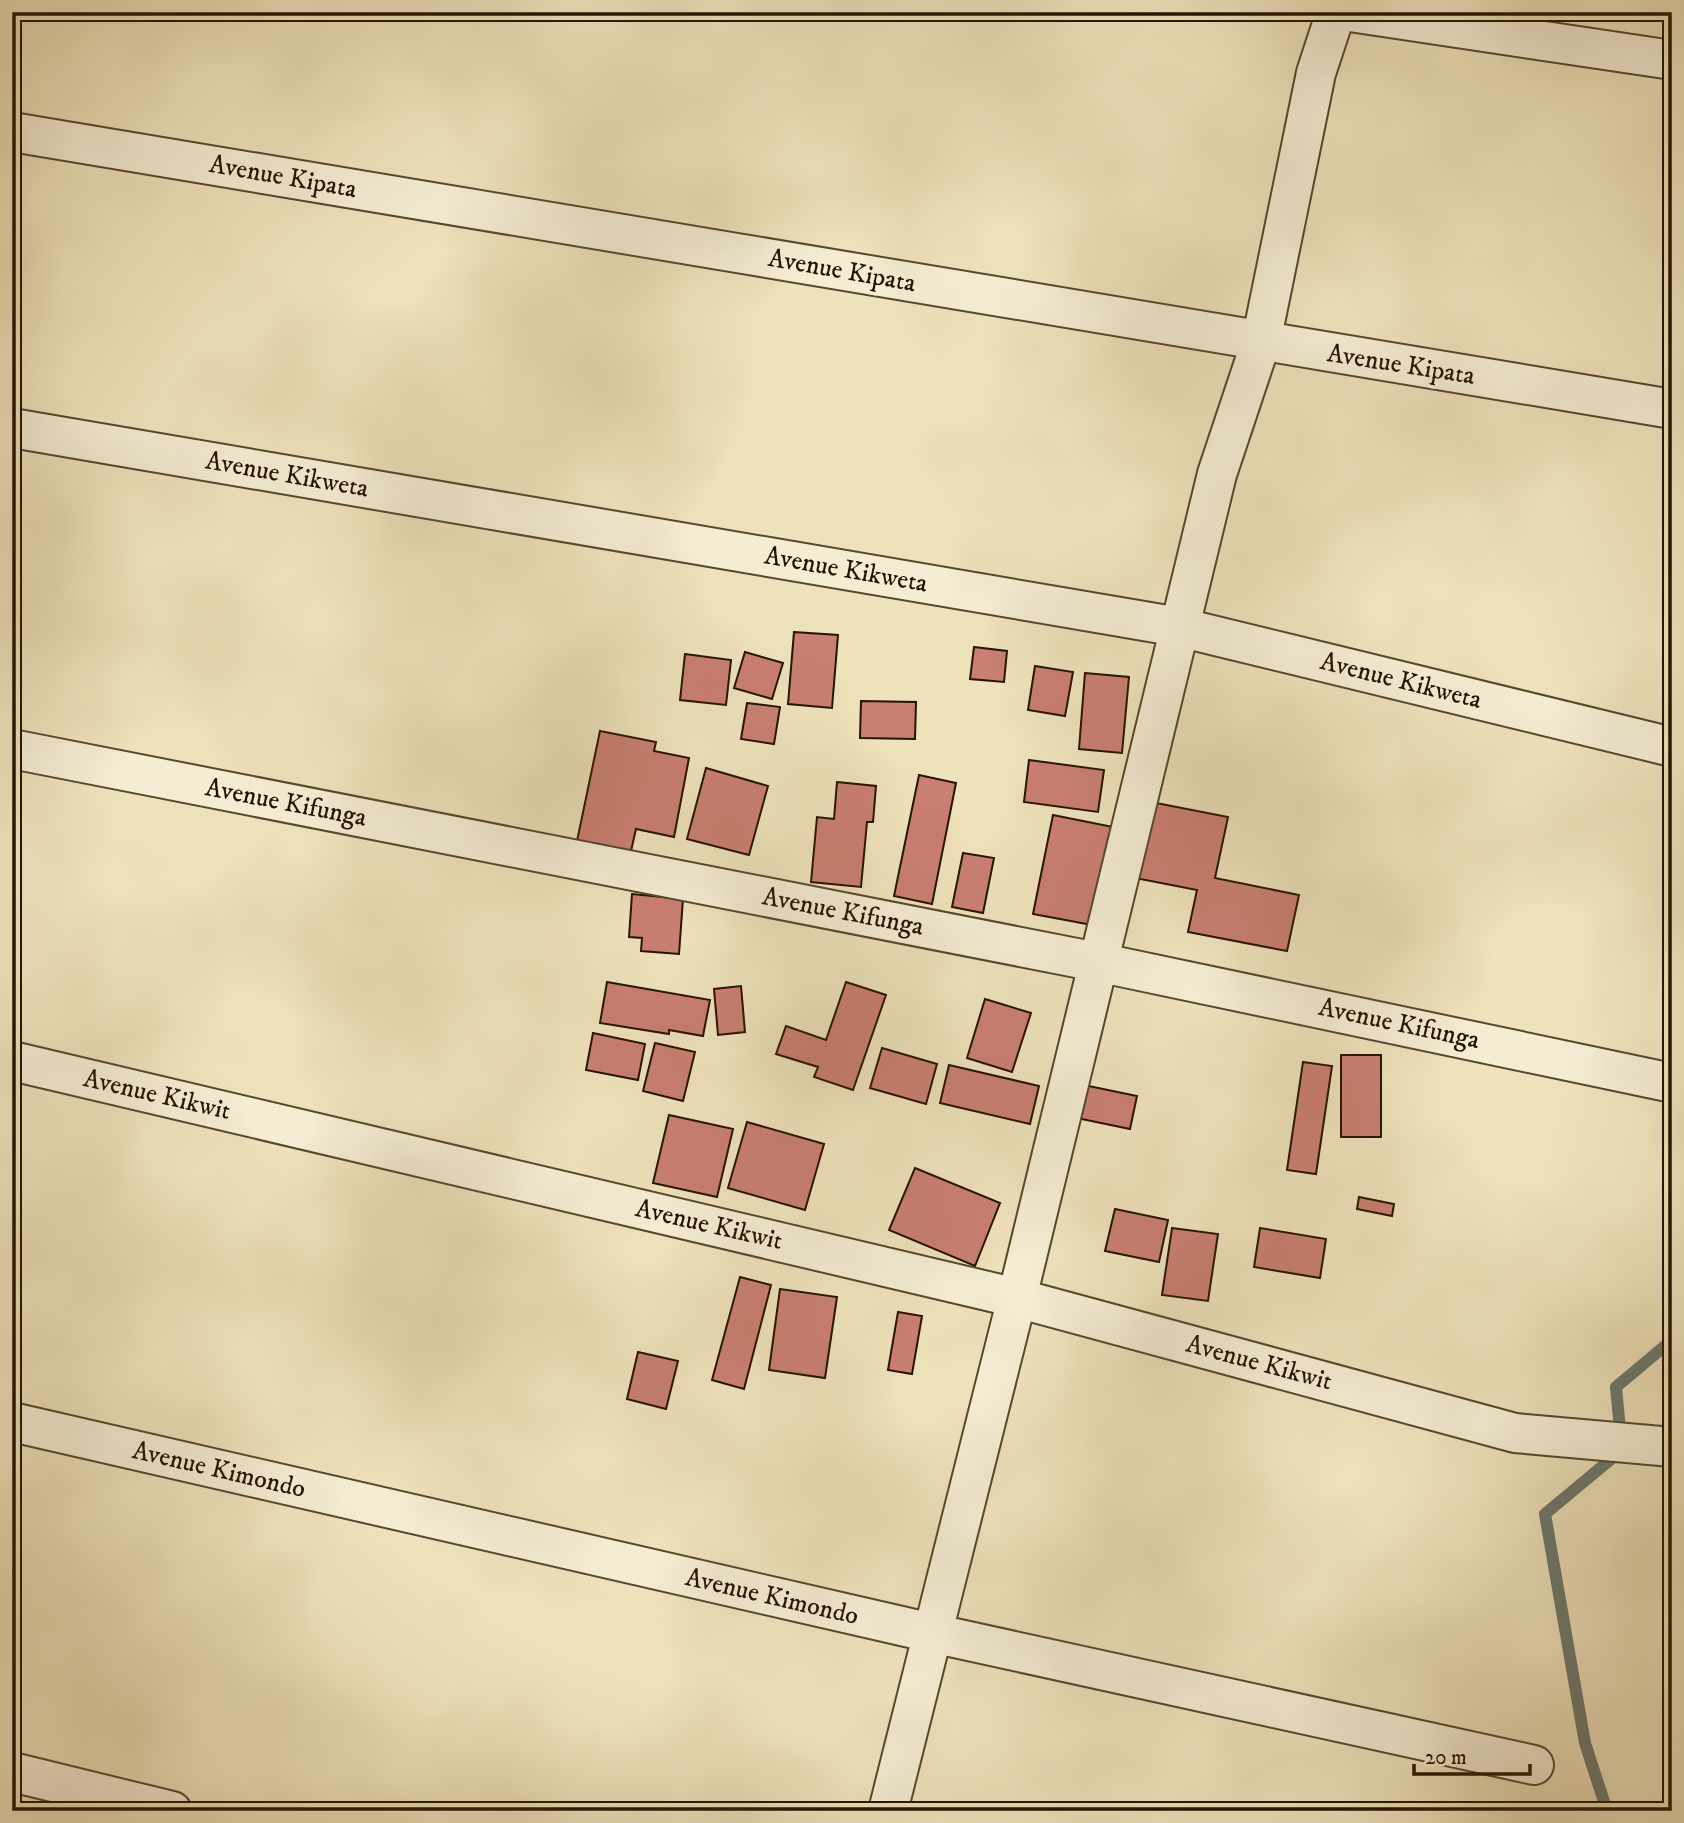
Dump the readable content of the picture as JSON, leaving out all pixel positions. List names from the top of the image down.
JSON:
{
  "streets": {
    "street": [
      "Avenue Kipata",
      "Avenue Kikweta",
      "Avenue Kifunga",
      "Avenue Kikwit",
      "Avenue Kimondo"
    ]
  },
  "scale_bar": "20 m"
}
